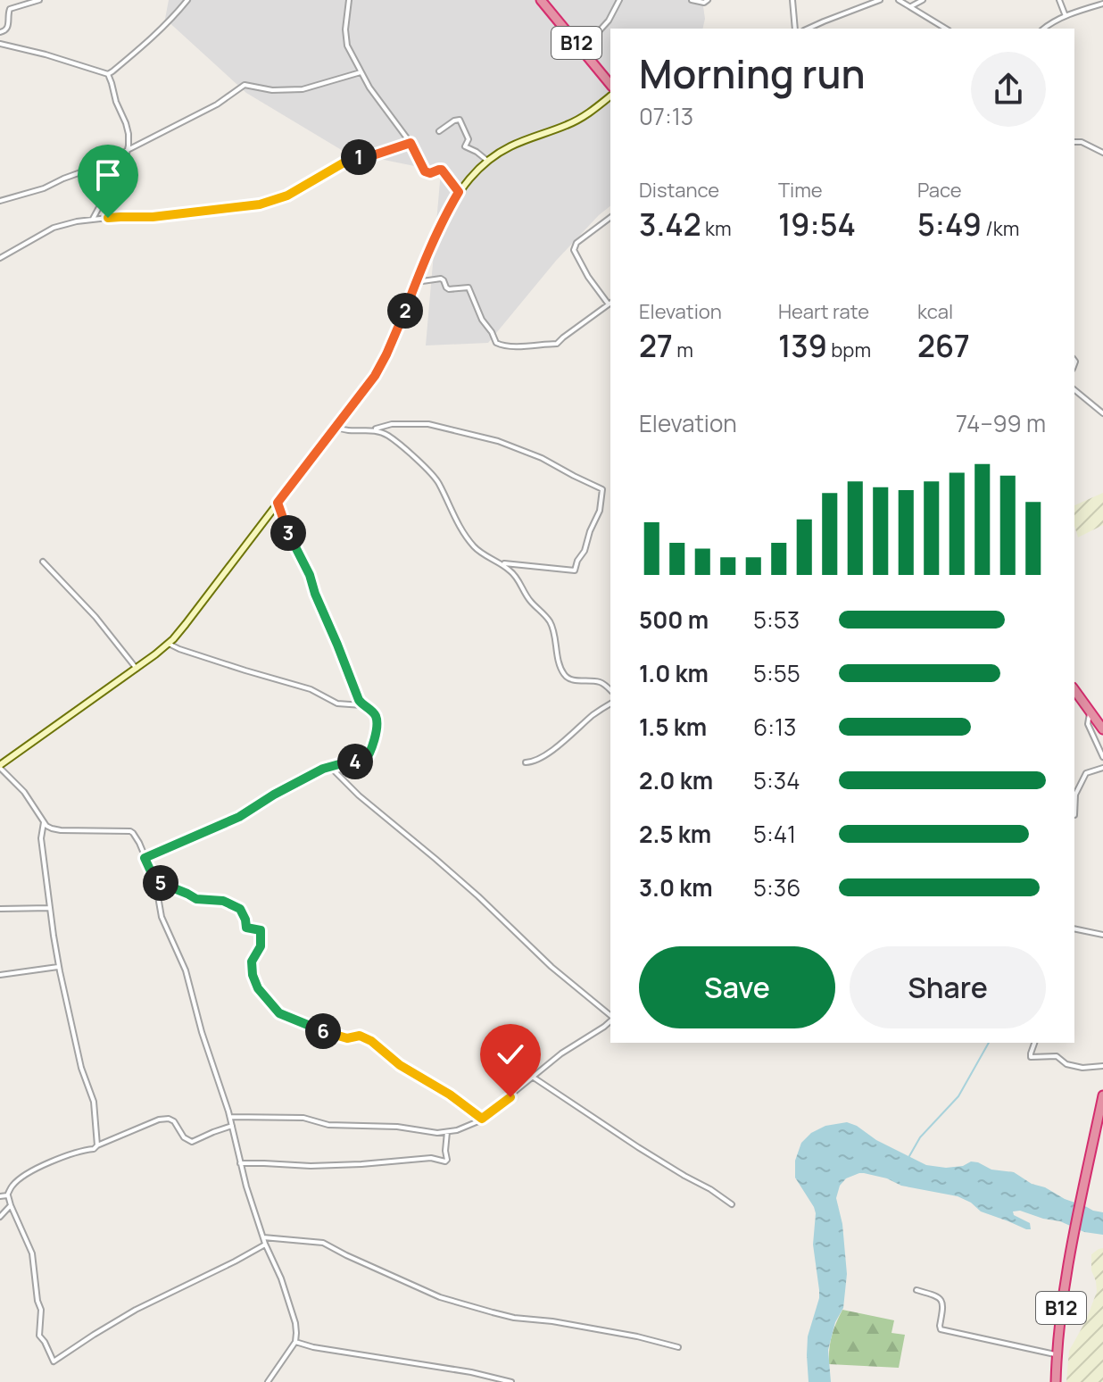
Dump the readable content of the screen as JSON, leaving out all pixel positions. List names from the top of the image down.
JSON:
{
  "streets": {
    "highway": ["B12"]
  },
  "page": {
    "heading": ["Morning run", "07:13"],
    "pins": [
      "1",
      "2",
      "3",
      "4",
      "5",
      "6"
    ],
    "stats": [
      ["Distance", "3.42 km"],
      ["Time", "19:54"],
      ["Pace", "5:49 /km"],
      ["Elevation", "27 m"],
      ["Heart rate", "139 bpm"],
      ["kcal", "267"]
    ],
    "chart": ["Elevation", "74–99 m"],
    "list": [
      {
        "name": "500 m",
        "note": "5:53"
      },
      {
        "name": "1.0 km",
        "note": "5:55"
      },
      {
        "name": "1.5 km",
        "note": "6:13"
      },
      {
        "name": "2.0 km",
        "note": "5:34"
      },
      {
        "name": "2.5 km",
        "note": "5:41"
      },
      {
        "name": "3.0 km",
        "note": "5:36"
      }
    ],
    "buttons": ["Save", "Share"]
  }
}
